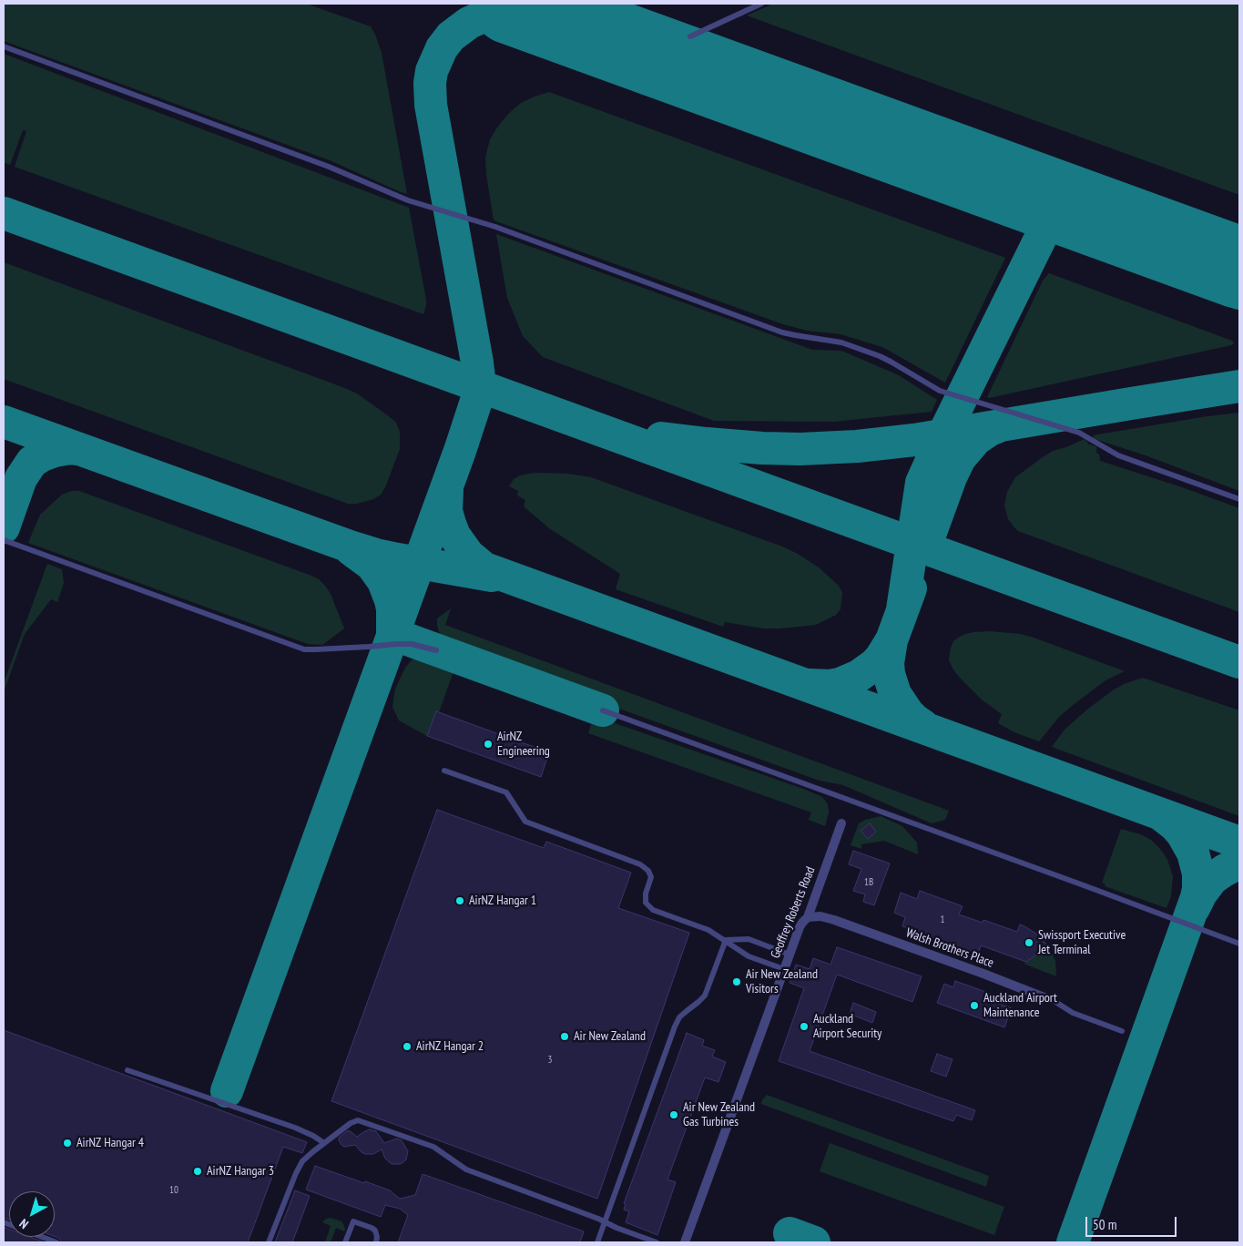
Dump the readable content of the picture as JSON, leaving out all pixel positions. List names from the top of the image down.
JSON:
{
  "streets": {
    "street": ["Geoffrey Roberts Road", "Walsh Brothers Place"]
  },
  "crossings": [
    ["Geoffrey Roberts Road", "Walsh Brothers Place"]
  ],
  "places": [
    "AirNZ Engineering",
    "AirNZ Hangar 1",
    "Swissport Executive Jet Terminal",
    "Air New Zealand Visitors",
    "Auckland Airport Maintenance",
    "Auckland Airport Security",
    "Air New Zealand",
    "AirNZ Hangar 2",
    "Air New Zealand Gas Turbines",
    "AirNZ Hangar 4",
    "AirNZ Hangar 3"
  ],
  "house_numbers": [
    "1B",
    "1",
    "3",
    "10"
  ],
  "scale_bar": "50 m",
  "north": "bottom left"
}
